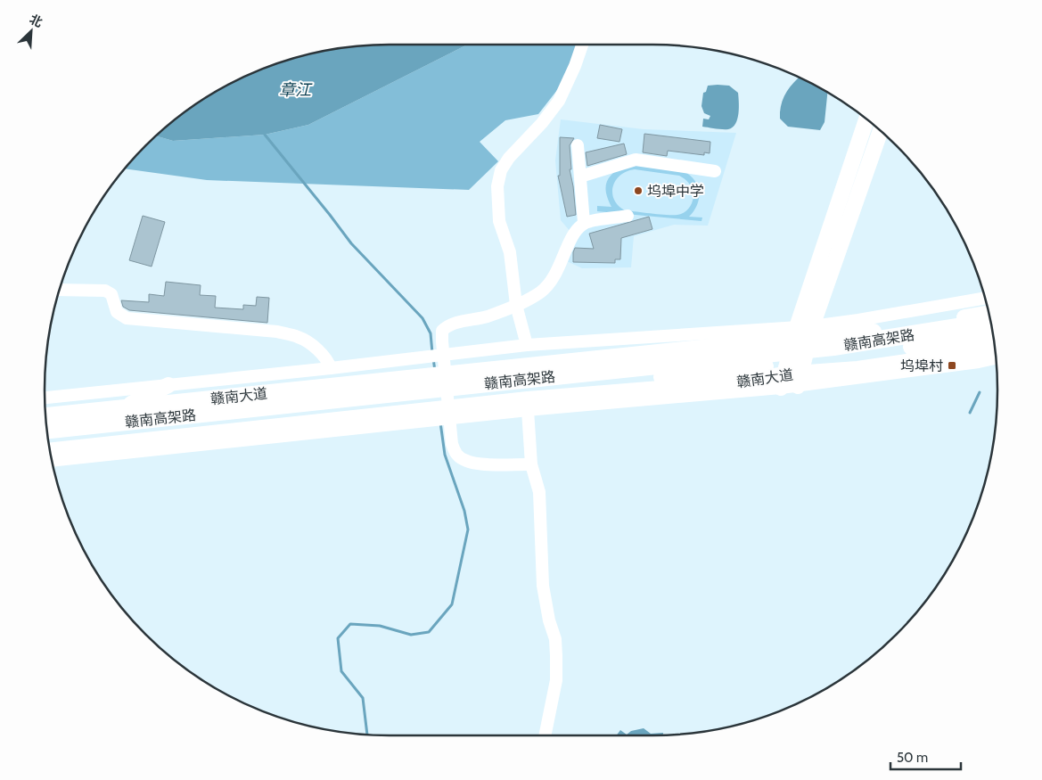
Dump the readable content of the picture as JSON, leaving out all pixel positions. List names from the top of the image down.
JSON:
{
  "streets": {
    "highway": ["赣南高架路"],
    "main road": ["赣南大道"]
  },
  "water": ["章江"],
  "places": {
    "other": ["坞埠中学"],
    "transit": ["坞埠村"]
  },
  "scale_bar": "50 m",
  "north": "top right"
}
